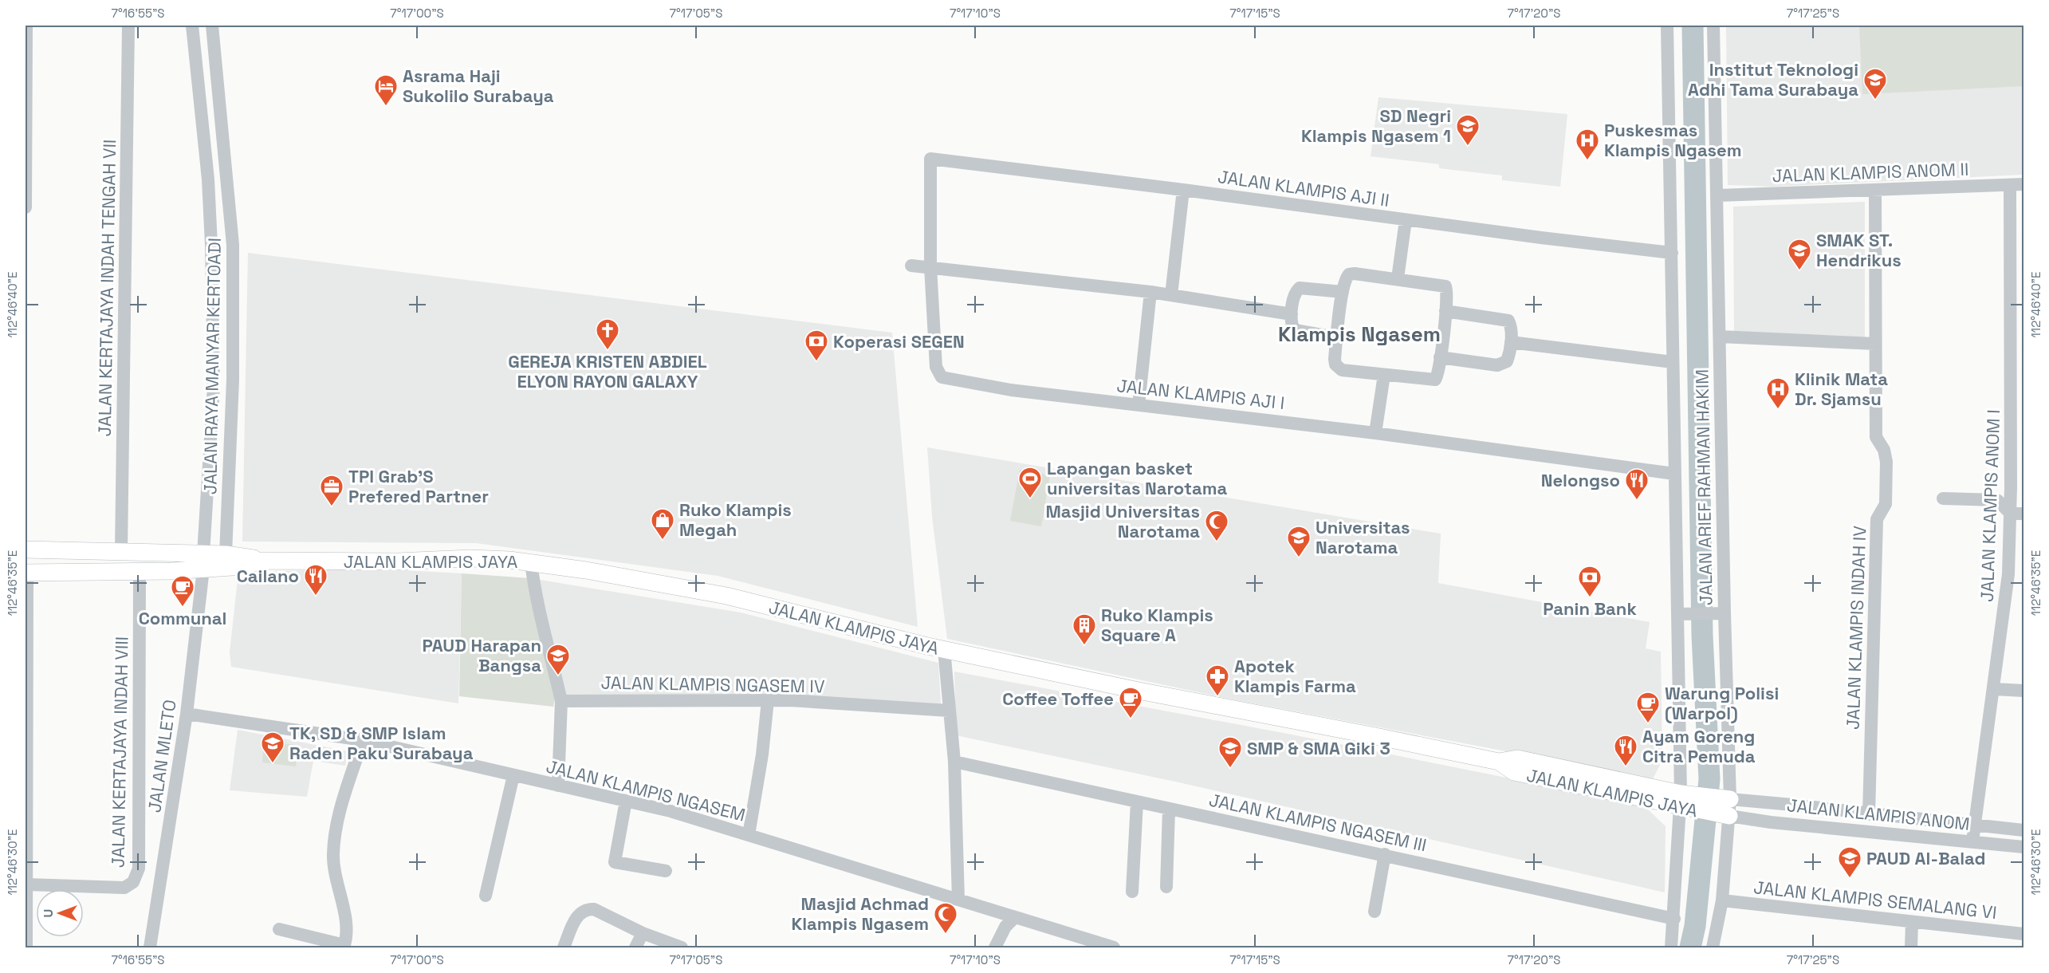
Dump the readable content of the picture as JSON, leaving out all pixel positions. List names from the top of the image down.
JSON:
{
  "streets": {
    "main road": ["JALAN KLAMPIS JAYA"],
    "street": [
      "JALAN KLAMPIS ANOM II",
      "JALAN KLAMPIS AJI II",
      "JALAN KERTAJAYA INDAH TENGAH VII",
      "JALAN RAYA MANYAR KERTOADI",
      "JALAN KLAMPIS AJI I",
      "JALAN ARIEF RAHMAN HAKIM",
      "JALAN KLAMPIS ANOM I",
      "JALAN KLAMPIS INDAH IV",
      "JALAN KLAMPIS NGASEM IV",
      "JALAN KERTAJAYA INDAH VIII",
      "JALAN MLETO",
      "JALAN KLAMPIS NGASEM",
      "JALAN KLAMPIS ANOM",
      "JALAN KLAMPIS NGASEM III",
      "JALAN KLAMPIS SEMALANG VI"
    ]
  },
  "crossings": [
    ["JALAN KLAMPIS ANOM II", "JALAN ARIEF RAHMAN HAKIM"],
    ["JALAN KLAMPIS ANOM II", "JALAN KLAMPIS ANOM I"],
    ["JALAN KLAMPIS ANOM II", "JALAN KLAMPIS INDAH IV"],
    ["JALAN KLAMPIS AJI II", "JALAN KLAMPIS AJI I"],
    ["JALAN KLAMPIS AJI II", "JALAN ARIEF RAHMAN HAKIM"],
    ["JALAN RAYA MANYAR KERTOADI", "JALAN KLAMPIS JAYA"],
    ["JALAN RAYA MANYAR KERTOADI", "JALAN MLETO"],
    ["JALAN KLAMPIS AJI I", "JALAN ARIEF RAHMAN HAKIM"],
    ["JALAN ARIEF RAHMAN HAKIM", "JALAN KLAMPIS JAYA"],
    ["JALAN ARIEF RAHMAN HAKIM", "JALAN KLAMPIS ANOM"],
    ["JALAN ARIEF RAHMAN HAKIM", "JALAN KLAMPIS NGASEM III"],
    ["JALAN ARIEF RAHMAN HAKIM", "JALAN KLAMPIS SEMALANG VI"],
    ["JALAN KLAMPIS ANOM I", "JALAN KLAMPIS ANOM"],
    ["JALAN KLAMPIS JAYA", "JALAN MLETO"],
    ["JALAN KLAMPIS JAYA", "JALAN KLAMPIS ANOM"],
    ["JALAN KLAMPIS INDAH IV", "JALAN KLAMPIS ANOM"],
    ["JALAN MLETO", "JALAN KLAMPIS NGASEM"]
  ],
  "districts": ["Klampis Ngasem"],
  "places": {
    "school or university": [
      "Institut Teknologi Adhi Tama Surabaya",
      "SD Negri Klampis Ngasem 1",
      "SMAK ST. Hendrikus",
      "Universitas Narotama",
      "PAUD Harapan Bangsa",
      "TK, SD & SMP Islam Raden Paku Surabaya",
      "SMP & SMA Giki 3",
      "PAUD Al-Balad"
    ],
    "hotel": ["Asrama Haji Sukolilo Surabaya"],
    "hospital": ["Puskesmas Klampis Ngasem", "Klinik Mata Dr. Sjamsu"],
    "church": ["GEREJA KRISTEN ABDIEL ELYON RAYON GALAXY"],
    "bank": ["Koperasi SEGEN", "Panin Bank"],
    "sports": ["Lapangan basket universitas Narotama"],
    "restaurant": ["Nelongso", "Cailano", "Ayam Goreng Citra Pemuda"],
    "office": ["TPI Grab'S Prefered Partner"],
    "shop": ["Ruko Klampis Megah"],
    "mosque": ["Masjid Universitas Narotama", "Masjid Achmad Klampis Ngasem"],
    "cafe": ["Communal", "Coffee Toffee", "Warung Polisi (Warpol)"],
    "building": ["Ruko Klampis Square A"],
    "pharmacy": ["Apotek Klampis Farma"]
  },
  "north": "left",
  "coordinates": [
    "7°16'55\"S",
    "7°17'00\"S",
    "7°17'05\"S",
    "7°17'10\"S",
    "7°17'15\"S",
    "7°17'20\"S",
    "7°17'25\"S",
    "112°46'40\"E",
    "112°46'35\"E",
    "112°46'30\"E"
  ]
}
